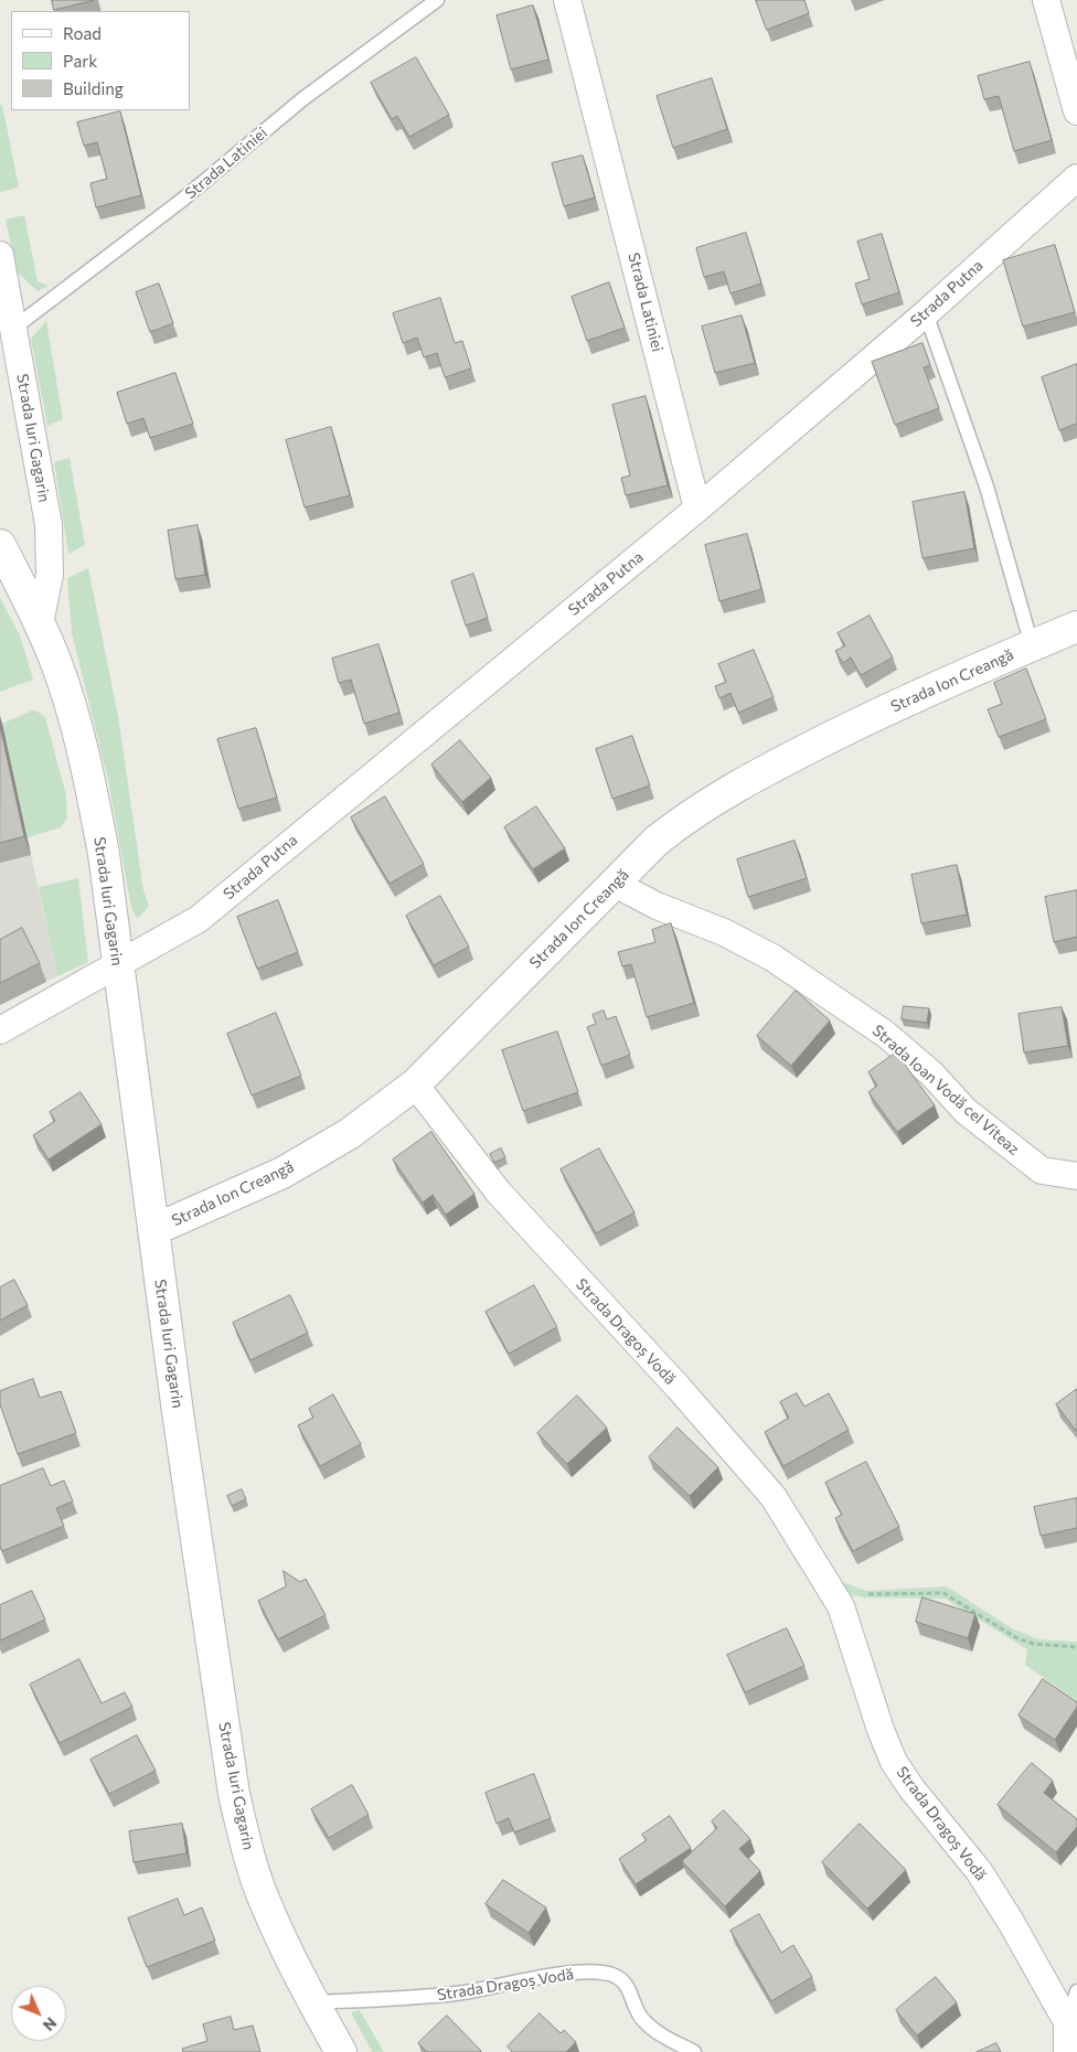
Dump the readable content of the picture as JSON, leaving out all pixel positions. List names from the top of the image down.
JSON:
{
  "streets": {
    "main road": ["Strada Iuri Gagarin", "Strada Ion Creangă"],
    "street": [
      "Strada Latiniei",
      "Strada Putna",
      "Strada Ioan Vodă cel Viteaz",
      "Strada Dragoș Vodă"
    ]
  },
  "crossings": [
    ["Strada Latiniei", "Strada Putna"],
    ["Strada Latiniei", "Strada Iuri Gagarin"],
    ["Strada Putna", "Strada Iuri Gagarin"],
    ["Strada Putna", "Strada Ion Creangă"],
    ["Strada Iuri Gagarin", "Strada Ion Creangă"],
    ["Strada Iuri Gagarin", "Strada Dragoș Vodă"],
    ["Strada Ion Creangă", "Strada Ioan Vodă cel Viteaz"],
    ["Strada Ion Creangă", "Strada Dragoș Vodă"]
  ],
  "legend": ["Road", "Park", "Building"],
  "north": "bottom right"
}
